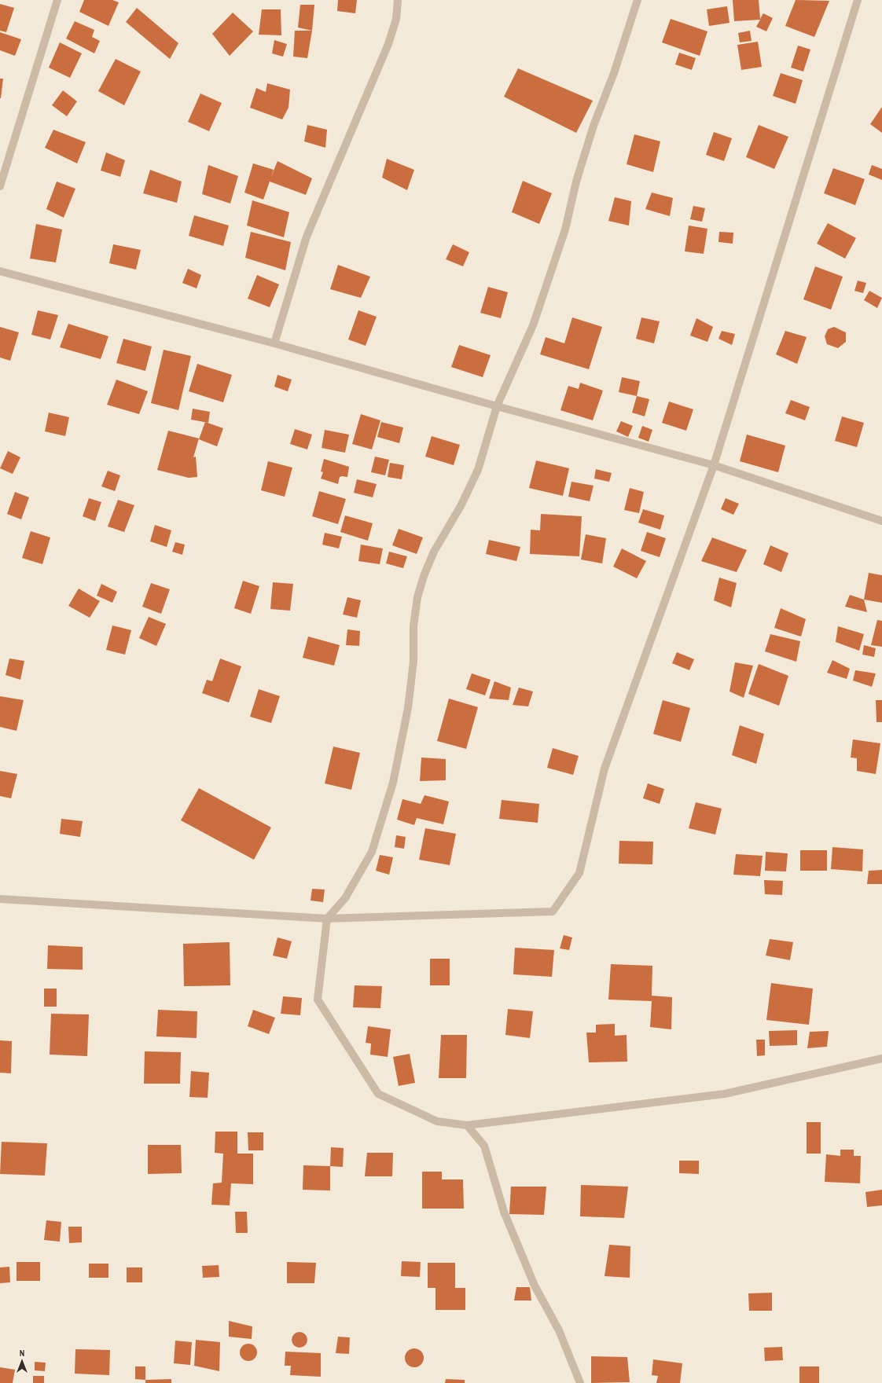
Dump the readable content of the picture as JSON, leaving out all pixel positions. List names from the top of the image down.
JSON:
{
  "north": "top"
}
